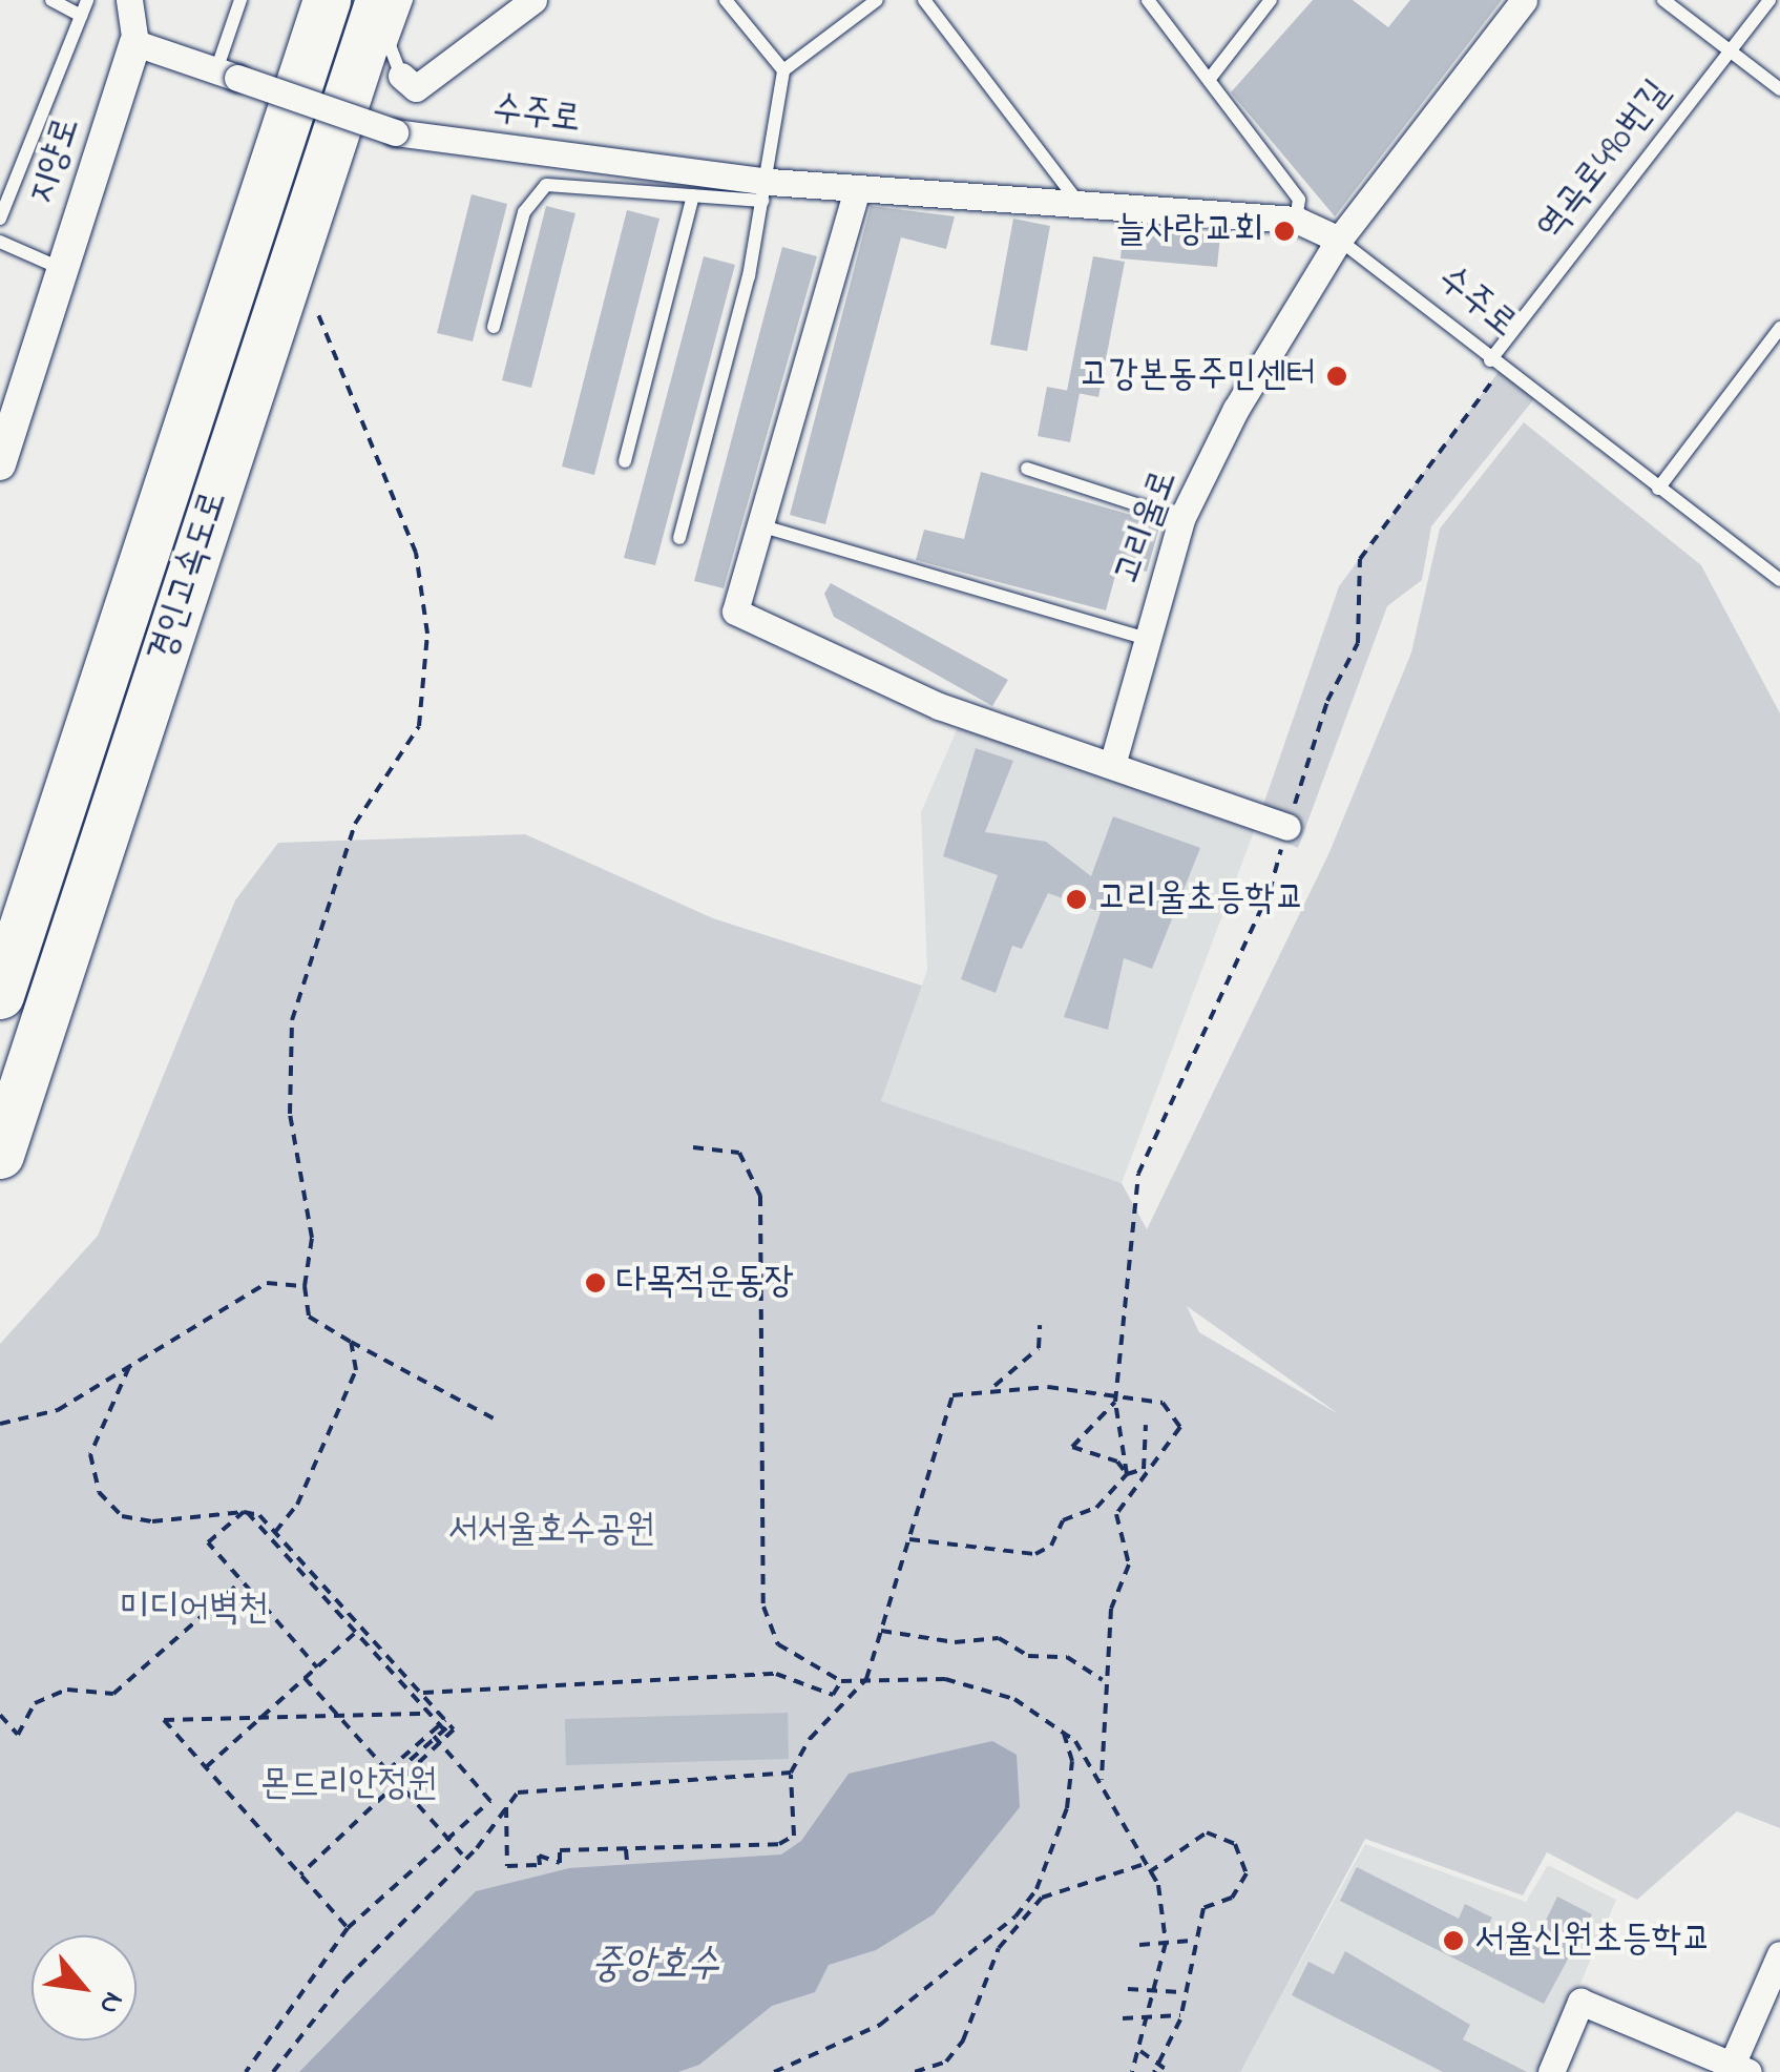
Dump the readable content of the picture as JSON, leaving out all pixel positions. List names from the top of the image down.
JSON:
{
  "streets": {
    "highway": ["경인고속도로"],
    "street": ["수주로", "지양로", "고리울로"],
    "lane": ["역곡로490번길"]
  },
  "crossings": [
    ["수주로", "지양로"],
    ["수주로", "역곡로490번길"],
    ["수주로", "고리울로"]
  ],
  "water": ["중앙호수"],
  "parks": ["서서울호수공원", "미디어벽천", "몬드리안정원"],
  "places": [
    "늘사랑교회",
    "고강본동주민센터",
    "고리울초등학교",
    "다목적운동장",
    "서울신원초등학교"
  ],
  "north": "bottom right"
}
